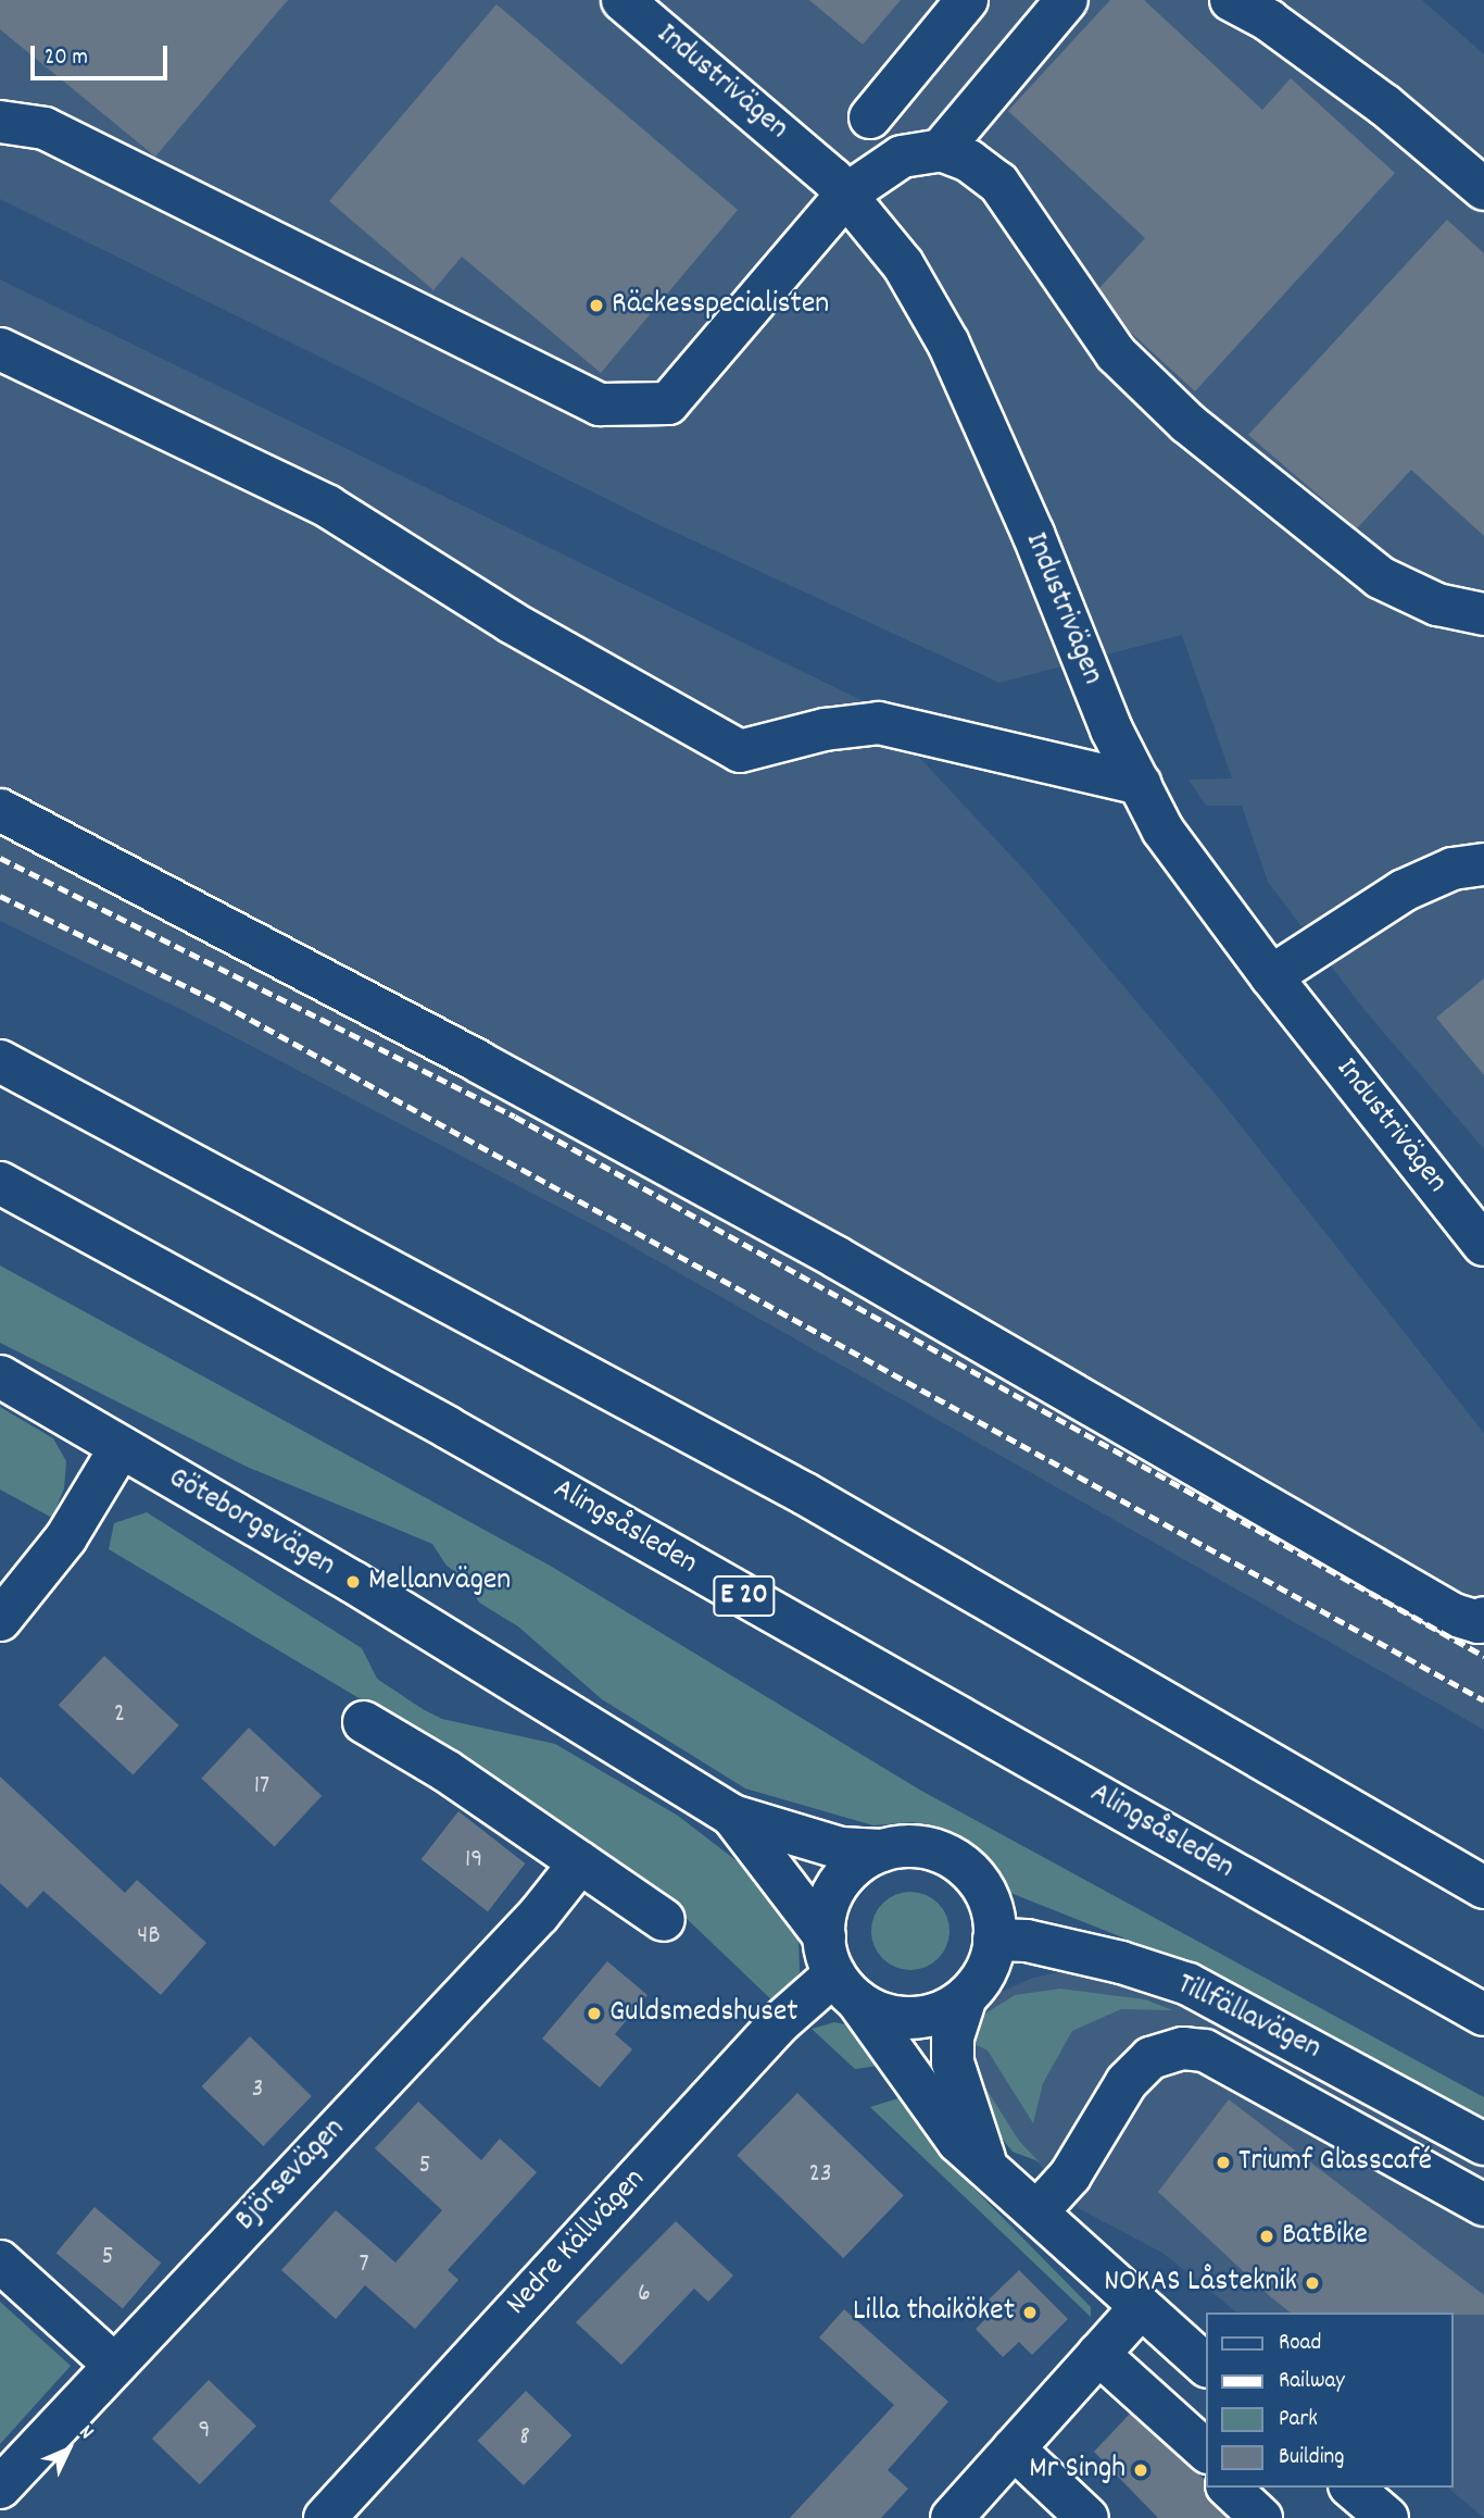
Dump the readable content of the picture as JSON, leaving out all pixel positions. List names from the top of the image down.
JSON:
{
  "streets": {
    "main road": [
      "Industrivägen",
      "Göteborgsvägen",
      "Alingsåsleden",
      "E 20",
      "Tillfällavägen",
      "Björsevägen",
      "Nedre Källvägen"
    ]
  },
  "crossings": [
    ["Göteborgsvägen", "Tillfällavägen"],
    ["Göteborgsvägen", "Nedre Källvägen"],
    ["Tillfällavägen", "Nedre Källvägen"]
  ],
  "places": [
    "Räckesspecialisten",
    "Mellanvägen",
    "Guldsmedshuset",
    "Triumf Glasscafé",
    "BatBike",
    "NOKAS Låsteknik",
    "Lilla thaiköket",
    "Mr Singh"
  ],
  "house_numbers": [
    "2",
    "17",
    "19",
    "4B",
    "3",
    "5",
    "23",
    "5",
    "7",
    "6",
    "9",
    "8"
  ],
  "legend": [
    "Road",
    "Railway",
    "Park",
    "Building"
  ],
  "scale_bar": "20 m",
  "north": "top right"
}
